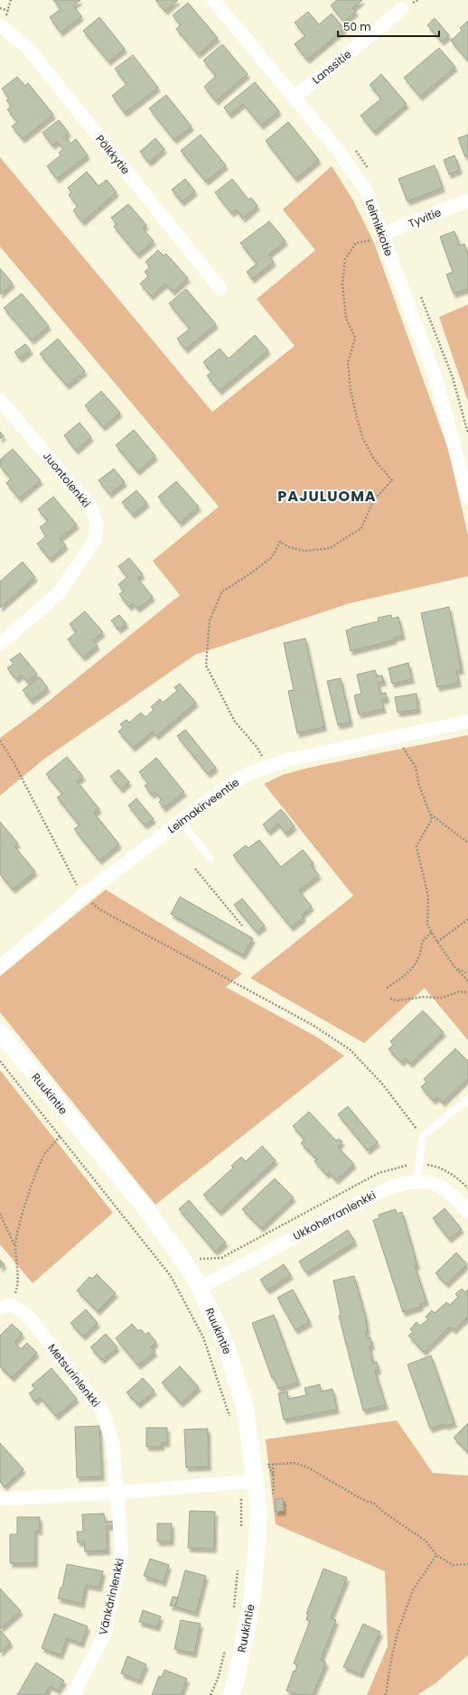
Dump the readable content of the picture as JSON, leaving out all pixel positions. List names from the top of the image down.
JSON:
{
  "streets": {
    "street": [
      "Lanssitie",
      "Pölkkytie",
      "Tyvitie",
      "Leimikkotie",
      "Juontolenkki",
      "Leimakirveentie",
      "Ruukintie",
      "Ukkoherranlenkki",
      "Metsurinlenkki",
      "Vänkärinlenkki"
    ]
  },
  "crossings": [
    ["Lanssitie", "Leimikkotie"],
    ["Tyvitie", "Leimikkotie"],
    ["Ruukintie", "Ukkoherranlenkki"],
    ["Metsurinlenkki", "Vänkärinlenkki"]
  ],
  "districts": ["PAJULUOMA"],
  "scale_bar": "50 m"
}
